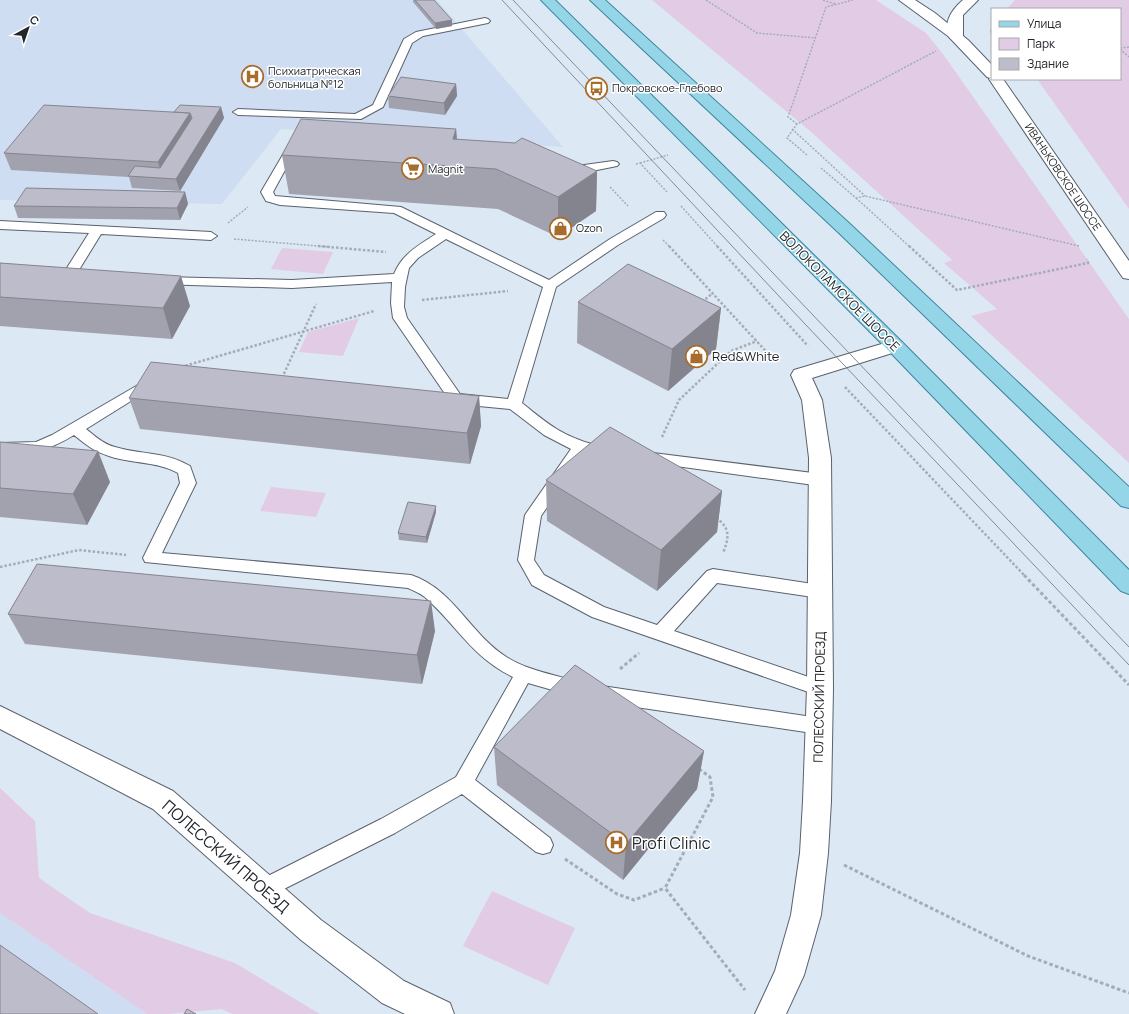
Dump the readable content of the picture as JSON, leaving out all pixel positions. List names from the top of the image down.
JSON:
{
  "streets": {
    "main road": ["ВОЛОКОЛАМСКОЕ ШОССЕ"],
    "street": ["ИВАНЬКОВСКОЕ ШОССЕ", "ПОЛЕССКИЙ ПРОЕЗД"]
  },
  "crossings": [
    ["ВОЛОКОЛАМСКОЕ ШОССЕ", "ПОЛЕССКИЙ ПРОЕЗД"]
  ],
  "places": {
    "hospital": ["Психиатрическая больница №12", "Profi Clinic"],
    "bus stop": ["Покровское-Глебово"],
    "supermarket": ["Magnit"],
    "shop": ["Ozon", "Red&White"]
  },
  "legend": ["Улица", "Парк", "Здание"],
  "north": "top right"
}
